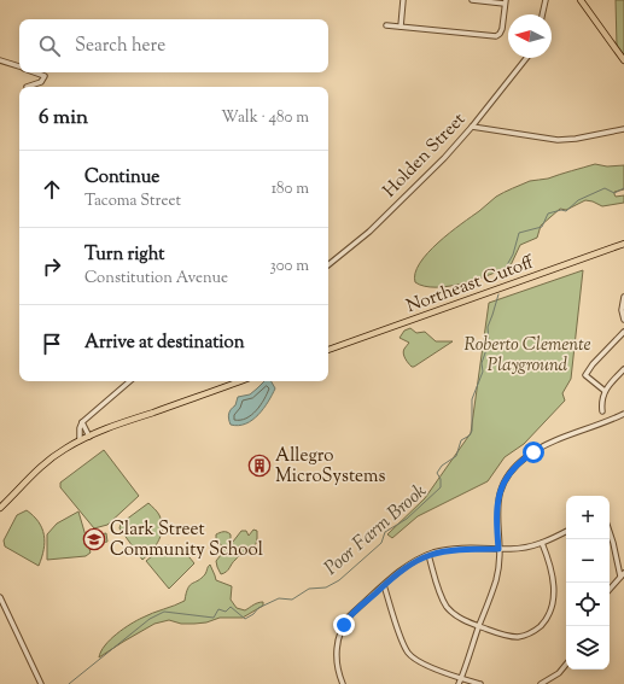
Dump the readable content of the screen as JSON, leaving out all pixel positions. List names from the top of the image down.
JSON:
{
  "streets": {
    "main road": ["Northeast Cutoff"],
    "street": ["Holden Street"]
  },
  "water": ["Poor Farm Brook"],
  "parks": ["Roberto Clemente Playground"],
  "places": {
    "building": ["Allegro MicroSystems"],
    "school or university": ["Clark Street Community School"]
  },
  "north": "left",
  "page": {
    "search": "Search here",
    "heading": ["6 min", "Walk · 480 m"],
    "list": [
      ["Continue", "Tacoma Street", "180 m"],
      ["Turn right", "Constitution Avenue", "300 m"],
      "Arrive at destination"
    ],
    "map_buttons": ["+", "−"]
  }
}
